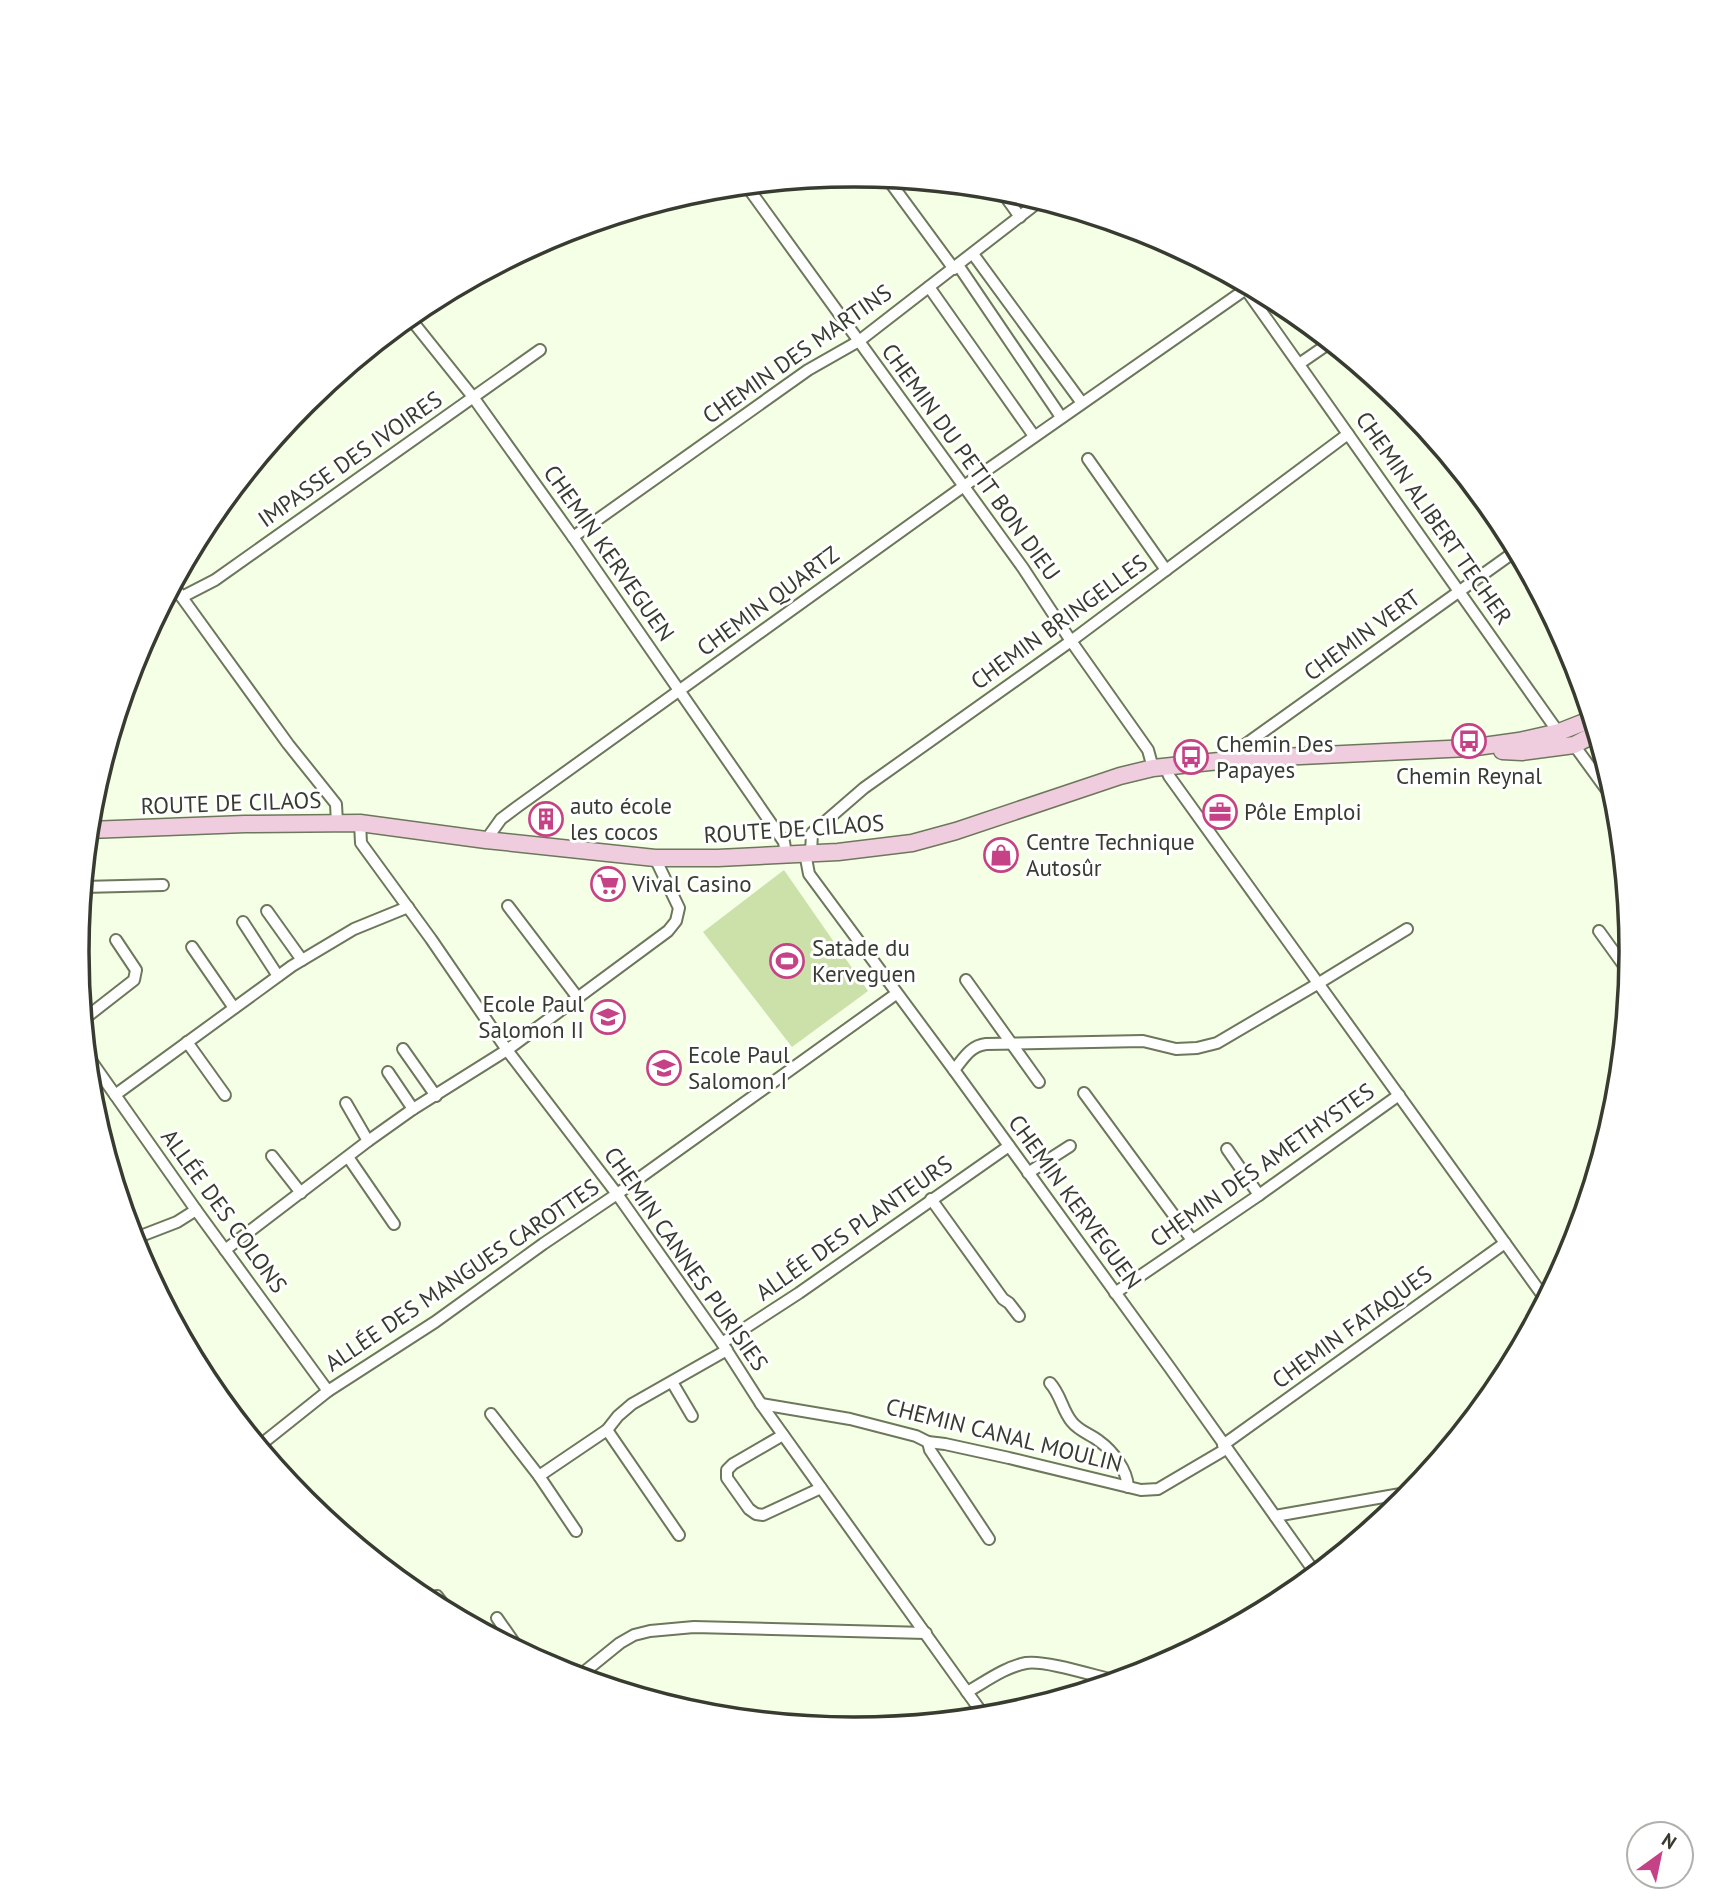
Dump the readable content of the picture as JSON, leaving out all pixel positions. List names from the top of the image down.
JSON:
{
  "streets": {
    "main road": ["ROUTE DE CILAOS"],
    "street": [
      "CHEMIN DES MARTINS",
      "IMPASSE DES IVOIRES",
      "CHEMIN DU PETIT BON DIEU",
      "CHEMIN ALIBERT TECHER",
      "CHEMIN KERVEGUEN",
      "CHEMIN QUARTZ",
      "CHEMIN BRINGELLES",
      "CHEMIN VERT",
      "CHEMIN DES AMETHYSTES",
      "ALLÉE DES COLONS",
      "ALLÉE DES PLANTEURS",
      "CHEMIN CANNES PURISIES",
      "ALLÉE DES MANGUES CAROTTES",
      "CHEMIN FATAQUES",
      "CHEMIN CANAL MOULIN"
    ]
  },
  "crossings": [
    ["CHEMIN DES MARTINS", "CHEMIN DU PETIT BON DIEU"],
    ["CHEMIN DES MARTINS", "CHEMIN KERVEGUEN"],
    ["IMPASSE DES IVOIRES", "CHEMIN KERVEGUEN"],
    ["CHEMIN DU PETIT BON DIEU", "CHEMIN QUARTZ"],
    ["CHEMIN DU PETIT BON DIEU", "CHEMIN BRINGELLES"],
    ["CHEMIN DU PETIT BON DIEU", "ROUTE DE CILAOS"],
    ["CHEMIN DU PETIT BON DIEU", "CHEMIN DES AMETHYSTES"],
    ["CHEMIN DU PETIT BON DIEU", "CHEMIN FATAQUES"],
    ["CHEMIN ALIBERT TECHER", "CHEMIN BRINGELLES"],
    ["CHEMIN ALIBERT TECHER", "CHEMIN VERT"],
    ["CHEMIN ALIBERT TECHER", "ROUTE DE CILAOS"],
    ["CHEMIN KERVEGUEN", "CHEMIN QUARTZ"],
    ["CHEMIN KERVEGUEN", "CHEMIN BRINGELLES"],
    ["CHEMIN KERVEGUEN", "ROUTE DE CILAOS"],
    ["CHEMIN KERVEGUEN", "CHEMIN DES AMETHYSTES"],
    ["CHEMIN KERVEGUEN", "ALLÉE DES PLANTEURS"],
    ["CHEMIN KERVEGUEN", "ALLÉE DES MANGUES CAROTTES"],
    ["CHEMIN KERVEGUEN", "CHEMIN FATAQUES"],
    ["CHEMIN KERVEGUEN", "CHEMIN CANAL MOULIN"],
    ["CHEMIN QUARTZ", "ROUTE DE CILAOS"],
    ["CHEMIN BRINGELLES", "ROUTE DE CILAOS"],
    ["CHEMIN VERT", "ROUTE DE CILAOS"],
    ["ROUTE DE CILAOS", "CHEMIN CANNES PURISIES"],
    ["ALLÉE DES COLONS", "ALLÉE DES MANGUES CAROTTES"],
    ["ALLÉE DES PLANTEURS", "CHEMIN CANNES PURISIES"],
    ["CHEMIN CANNES PURISIES", "ALLÉE DES MANGUES CAROTTES"],
    ["CHEMIN CANNES PURISIES", "CHEMIN CANAL MOULIN"],
    ["CHEMIN FATAQUES", "CHEMIN CANAL MOULIN"]
  ],
  "places": {
    "bus stop": ["Chemin Reynal", "Chemin Des Papayes"],
    "office": ["Pôle Emploi"],
    "building": ["auto école les cocos"],
    "shop": ["Centre Technique Autosûr"],
    "supermarket": ["Vival Casino"],
    "sports": ["Satade du Kerveguen"],
    "school or university": ["Ecole Paul Salomon II", "Ecole Paul Salomon I"]
  },
  "north": "top right"
}
